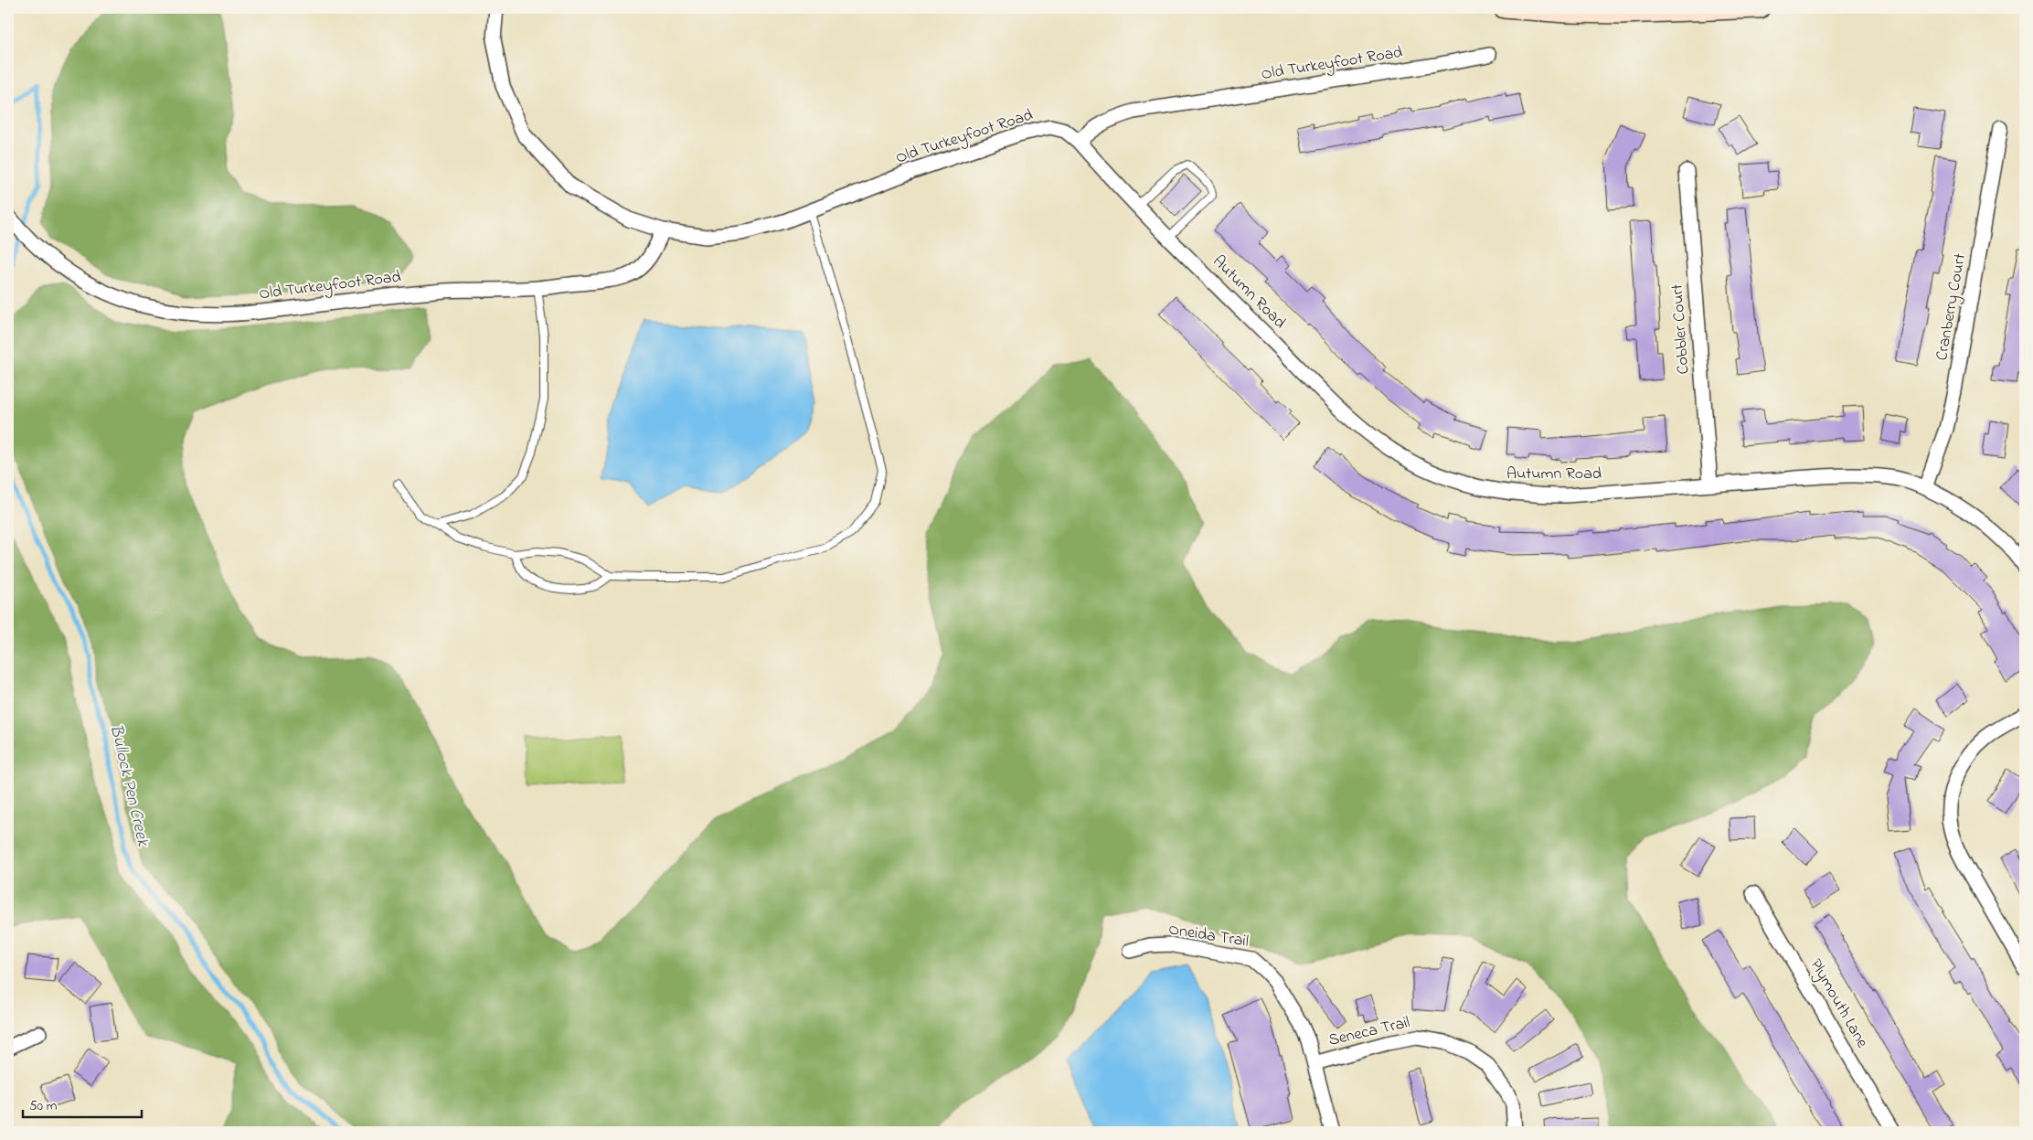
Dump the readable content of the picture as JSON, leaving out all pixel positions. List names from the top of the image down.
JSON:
{
  "streets": {
    "street": [
      "Old Turkeyfoot Road",
      "Autumn Road",
      "Cranberry Court",
      "Cobbler Court",
      "Oneida Trail",
      "Plymouth Lane",
      "Seneca Trail"
    ]
  },
  "crossings": [
    ["Old Turkeyfoot Road", "Autumn Road"],
    ["Autumn Road", "Cranberry Court"],
    ["Autumn Road", "Cobbler Court"],
    ["Oneida Trail", "Seneca Trail"]
  ],
  "water": ["Bullock Pen Creek"],
  "scale_bar": "50 m"
}
